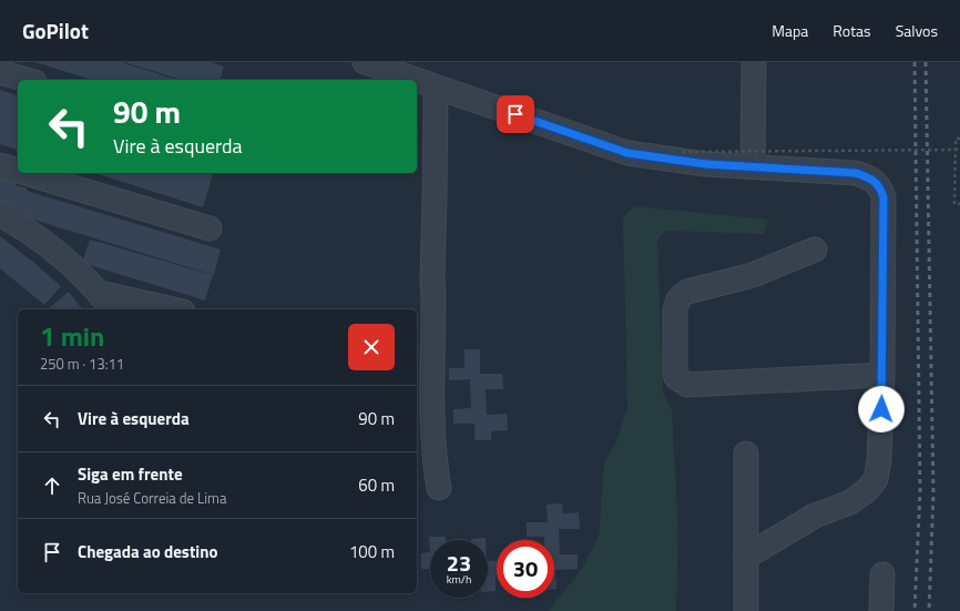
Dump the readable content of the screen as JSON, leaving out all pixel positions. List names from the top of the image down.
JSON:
{
  "page": {
    "header": "GoPilot",
    "nav": ["Mapa", "Rotas", "Salvos"],
    "turn": ["90 m", "Vire à esquerda"],
    "heading": ["1 min", "250 m · 13:11"],
    "list": [
      {
        "name": "Vire à esquerda",
        "value": "90 m"
      },
      {
        "name": "Siga em frente",
        "note": "Rua José Correia de Lima",
        "value": "60 m"
      },
      {
        "name": "Chegada ao destino",
        "value": "100 m"
      }
    ],
    "speed": "23 km/h",
    "limit": "30"
  }
}
